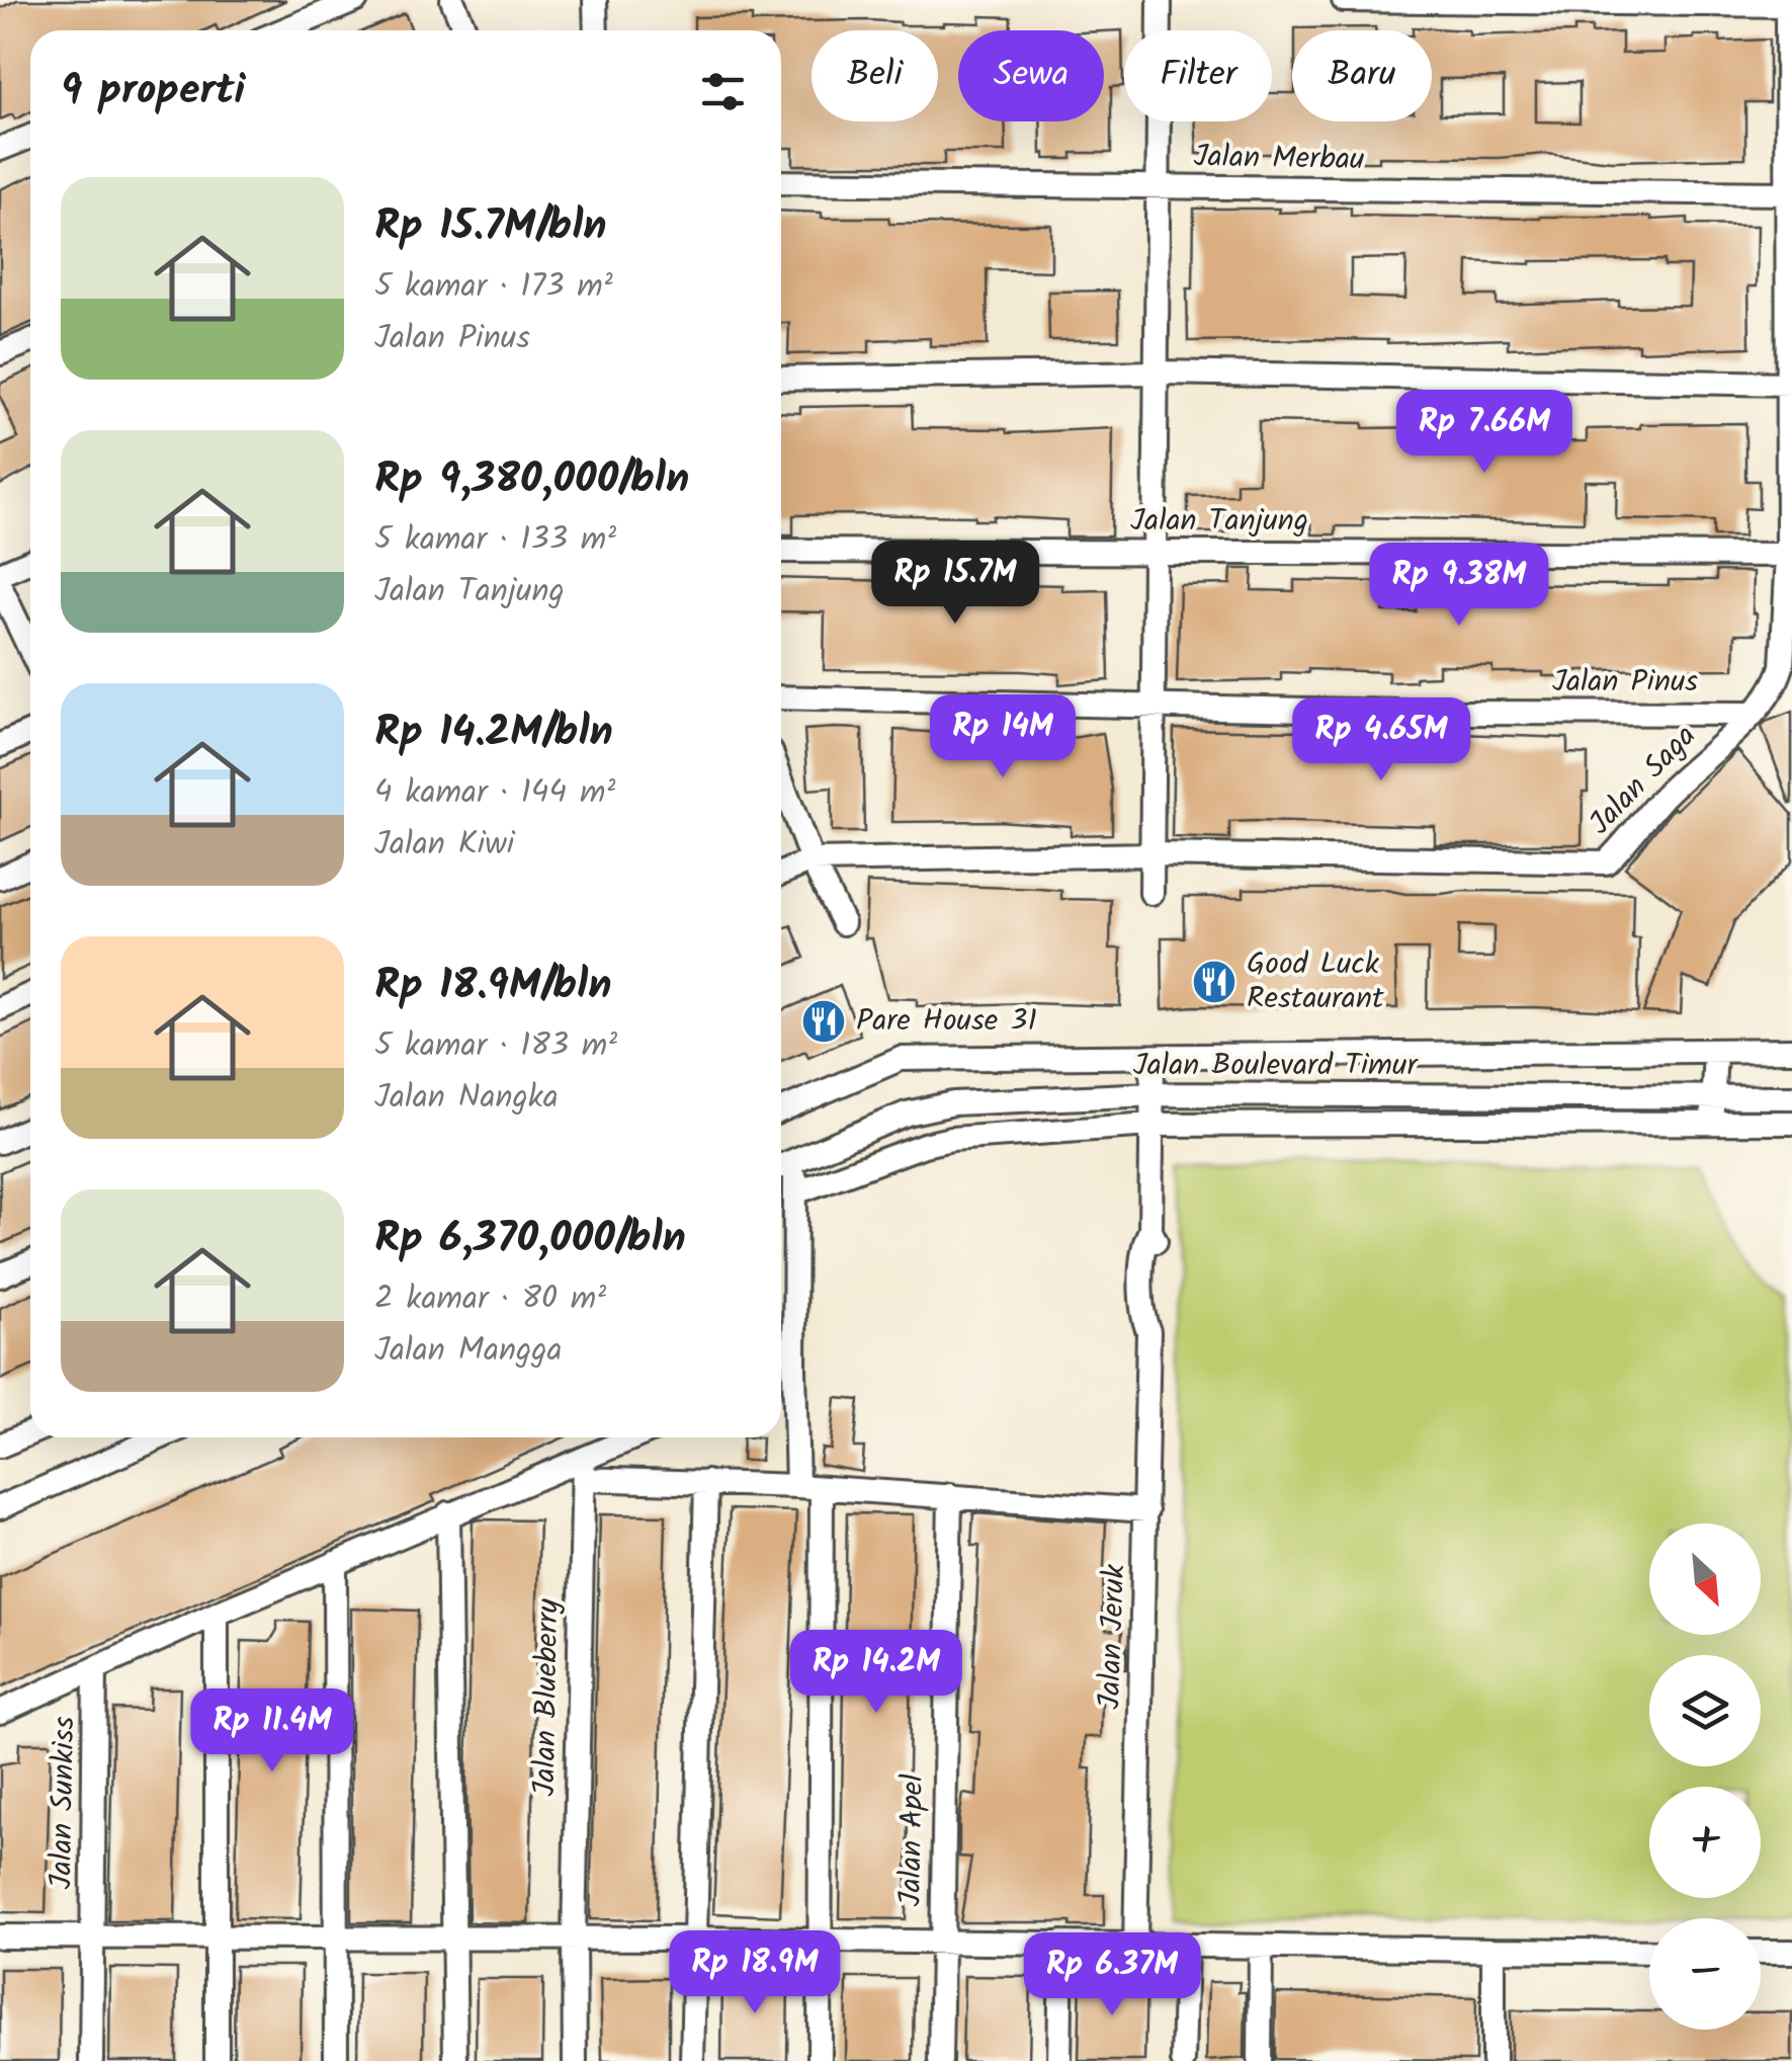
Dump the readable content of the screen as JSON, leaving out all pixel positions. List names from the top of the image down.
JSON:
{
  "streets": {
    "street": [
      "Jalan Merbau",
      "Jalan Tanjung",
      "Jalan Pinus",
      "Jalan Saga",
      "Jalan Boulevard Timur",
      "Jalan Jeruk",
      "Jalan Blueberry",
      "Jalan Sunkiss",
      "Jalan Apel"
    ]
  },
  "crossings": [
    ["Jalan Merbau", "Jalan Saga"],
    ["Jalan Tanjung", "Jalan Saga"],
    ["Jalan Pinus", "Jalan Saga"],
    ["Jalan Boulevard Timur", "Jalan Jeruk"]
  ],
  "places": {
    "restaurant": ["Good Luck Restaurant", "Pare House 31"]
  },
  "north": "bottom right",
  "page": {
    "chip": [
      "Beli",
      "Sewa",
      "Filter",
      "Baru"
    ],
    "heading": "9 properti",
    "list": [
      {
        "name": "Rp 15.7M/bln",
        "note": "5 kamar · 173 m² · Jalan Pinus"
      },
      {
        "name": "Rp 9,380,000/bln",
        "note": "5 kamar · 133 m² · Jalan Tanjung"
      },
      {
        "name": "Rp 14.2M/bln",
        "note": "4 kamar · 144 m² · Jalan Kiwi"
      },
      {
        "name": "Rp 18.9M/bln",
        "note": "5 kamar · 183 m² · Jalan Nangka"
      },
      {
        "name": "Rp 6,370,000/bln",
        "note": "2 kamar · 80 m² · Jalan Mangga"
      }
    ],
    "price": [
      "Rp 7.66M",
      "Rp 15.7M",
      "Rp 9.38M",
      "Rp 14M",
      "Rp 4.65M",
      "Rp 14.2M",
      "Rp 11.4M",
      "Rp 18.9M",
      "Rp 6.37M"
    ],
    "map_buttons": ["+", "−"]
  }
}
